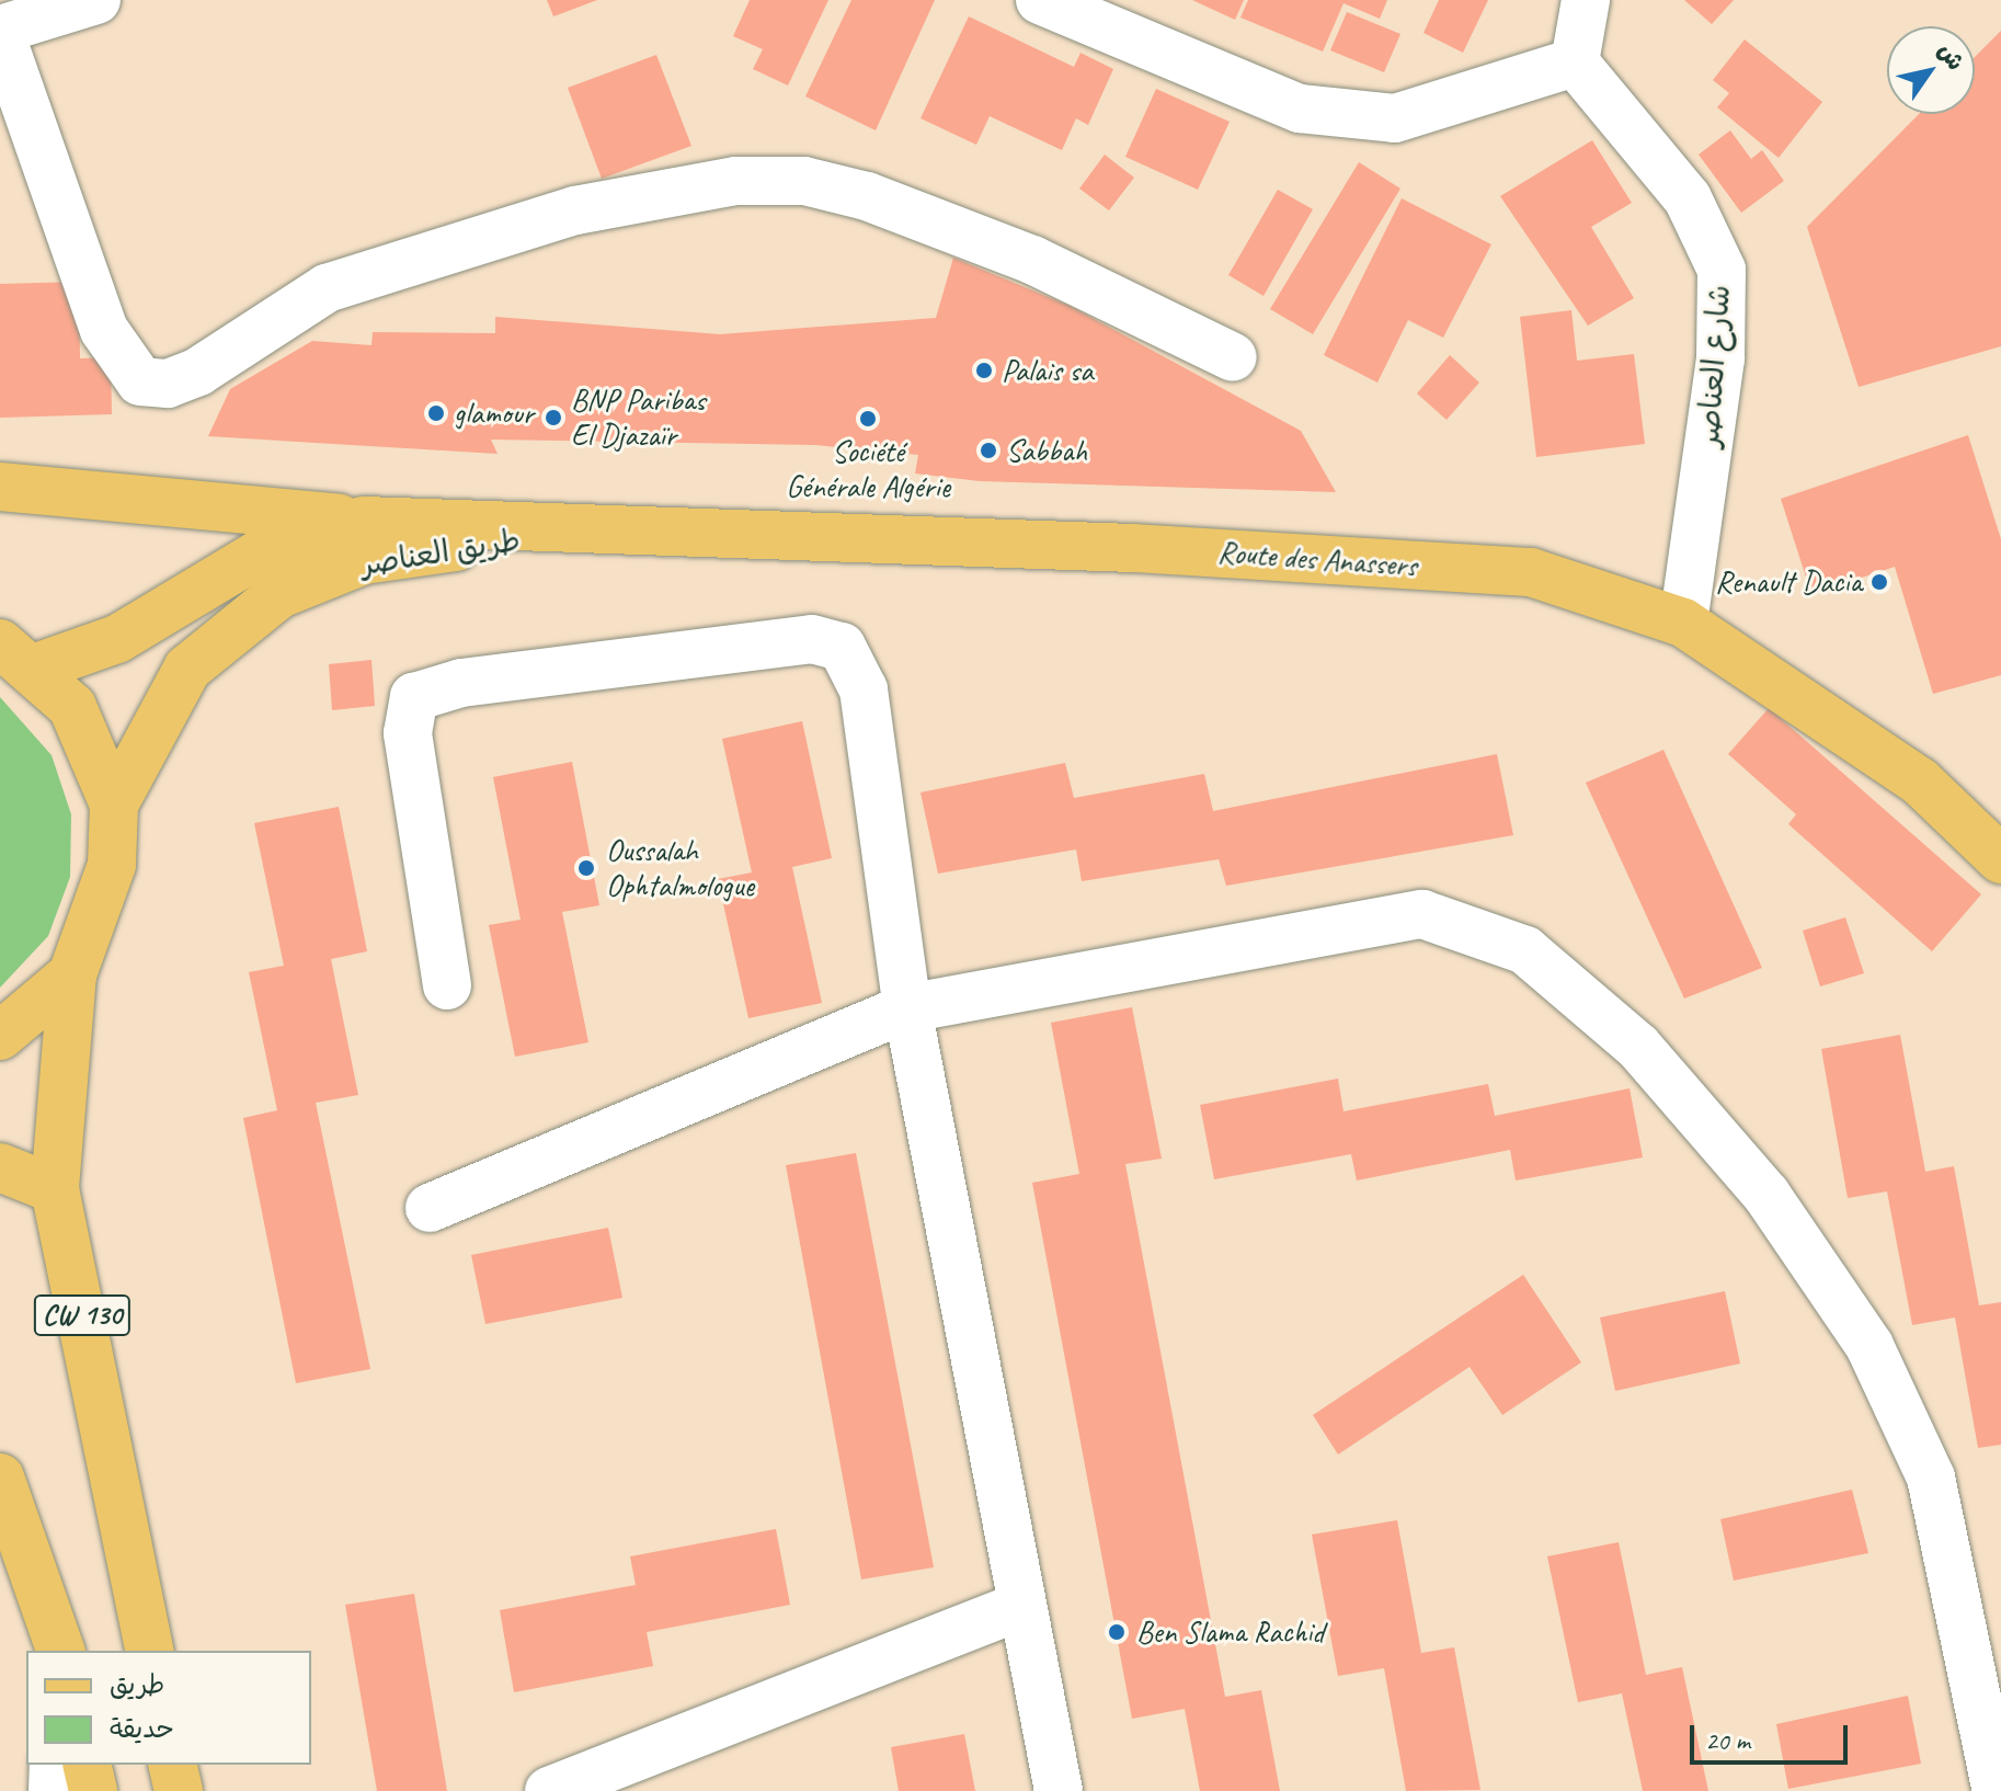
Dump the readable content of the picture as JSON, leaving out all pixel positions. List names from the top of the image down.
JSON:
{
  "streets": {
    "main road": ["طريق العناصر", "Route des Anassers", "CW 130"],
    "street": ["شارع العناصر"]
  },
  "crossings": [
    ["شارع العناصر", "Route des Anassers"],
    ["طريق العناصر", "Route des Anassers"]
  ],
  "places": [
    "Palais sa",
    "glamour",
    "BNP Paribas El Djazaïr",
    "Société Générale Algérie",
    "Sabbah",
    "Renault Dacia",
    "Oussalah Ophtalmologue",
    "Ben Slama Rachid"
  ],
  "legend": ["طريق", "حديقة"],
  "scale_bar": "20 m",
  "north": "top right"
}
